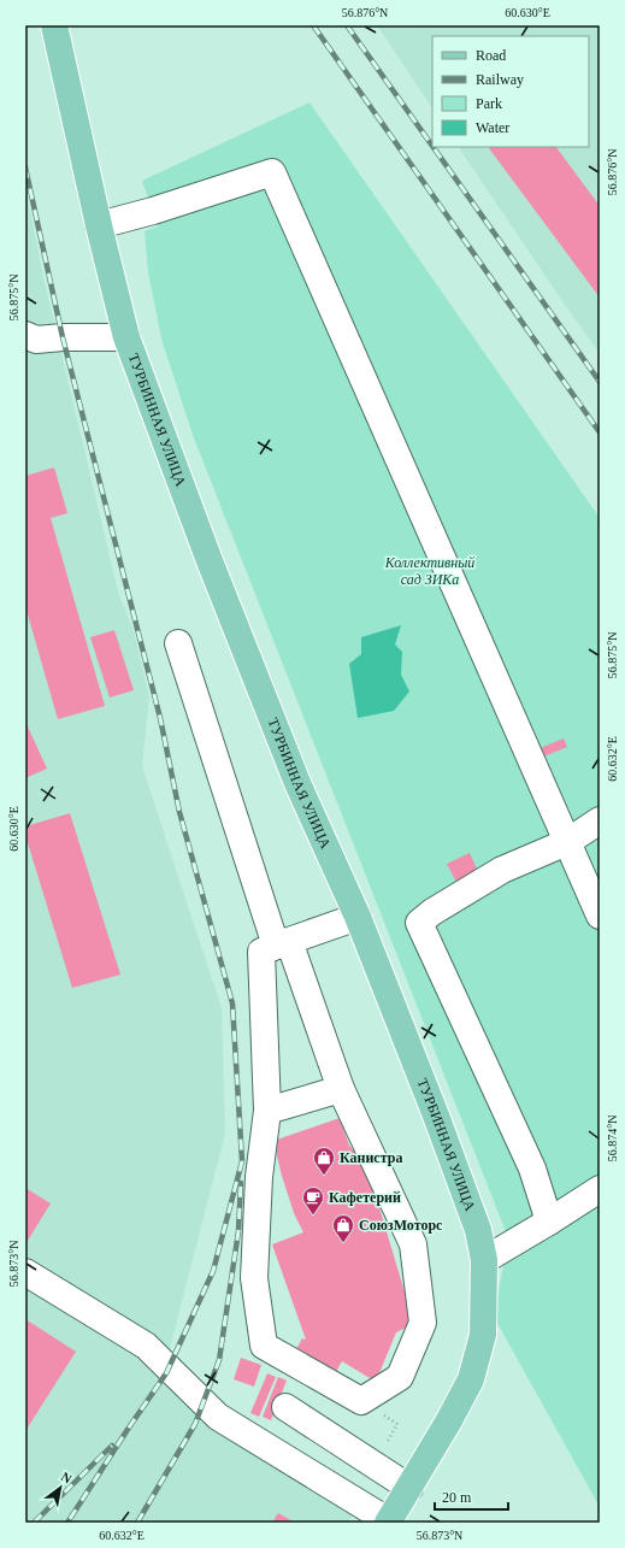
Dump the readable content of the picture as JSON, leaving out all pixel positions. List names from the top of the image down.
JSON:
{
  "streets": {
    "main road": ["ТУРБИННАЯ УЛИЦА"]
  },
  "parks": ["Коллективный сад ЗИКа"],
  "places": {
    "shop": ["Канистра", "СоюзМоторс"],
    "cafe": ["Кафетерий"]
  },
  "legend": [
    "Road",
    "Railway",
    "Park",
    "Water"
  ],
  "scale_bar": "20 m",
  "north": "top right",
  "coordinates": [
    "56.876°N",
    "60.630°E",
    "56.875°N",
    "60.632°E",
    "56.874°N",
    "56.873°N"
  ]
}
